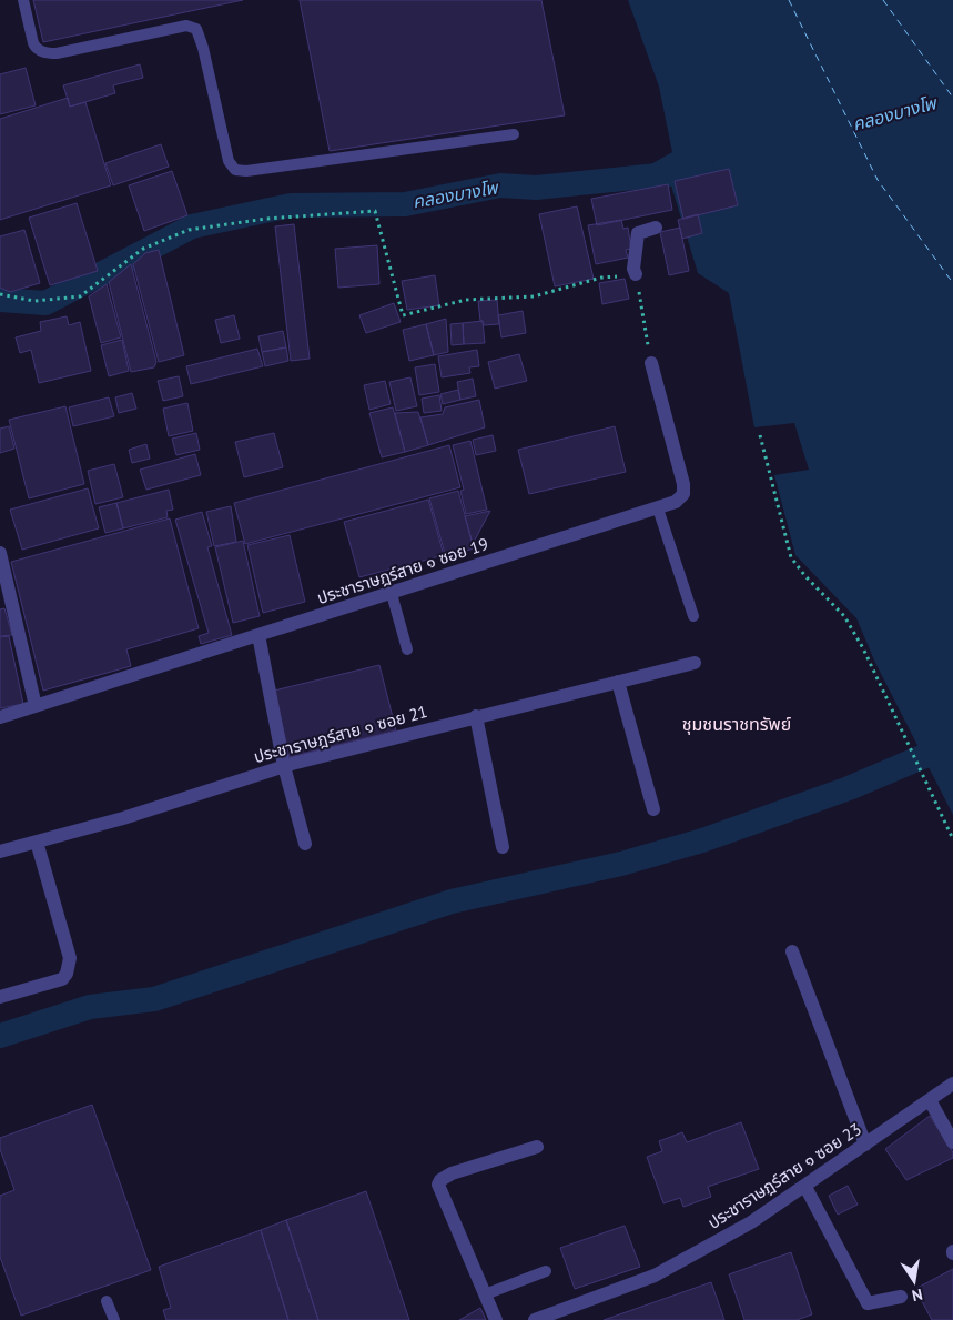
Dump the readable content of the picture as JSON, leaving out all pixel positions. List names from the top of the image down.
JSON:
{
  "streets": {
    "street": ["ประชาราษฎร์สาย ๑ ซอย 19", "ประชาราษฎร์สาย ๑ ซอย 21", "ประชาราษฎร์สาย ๑ ซอย 23"]
  },
  "districts": ["ชุมชนราชทรัพย์"],
  "water": ["คลองบางโพ"],
  "north": "bottom"
}
